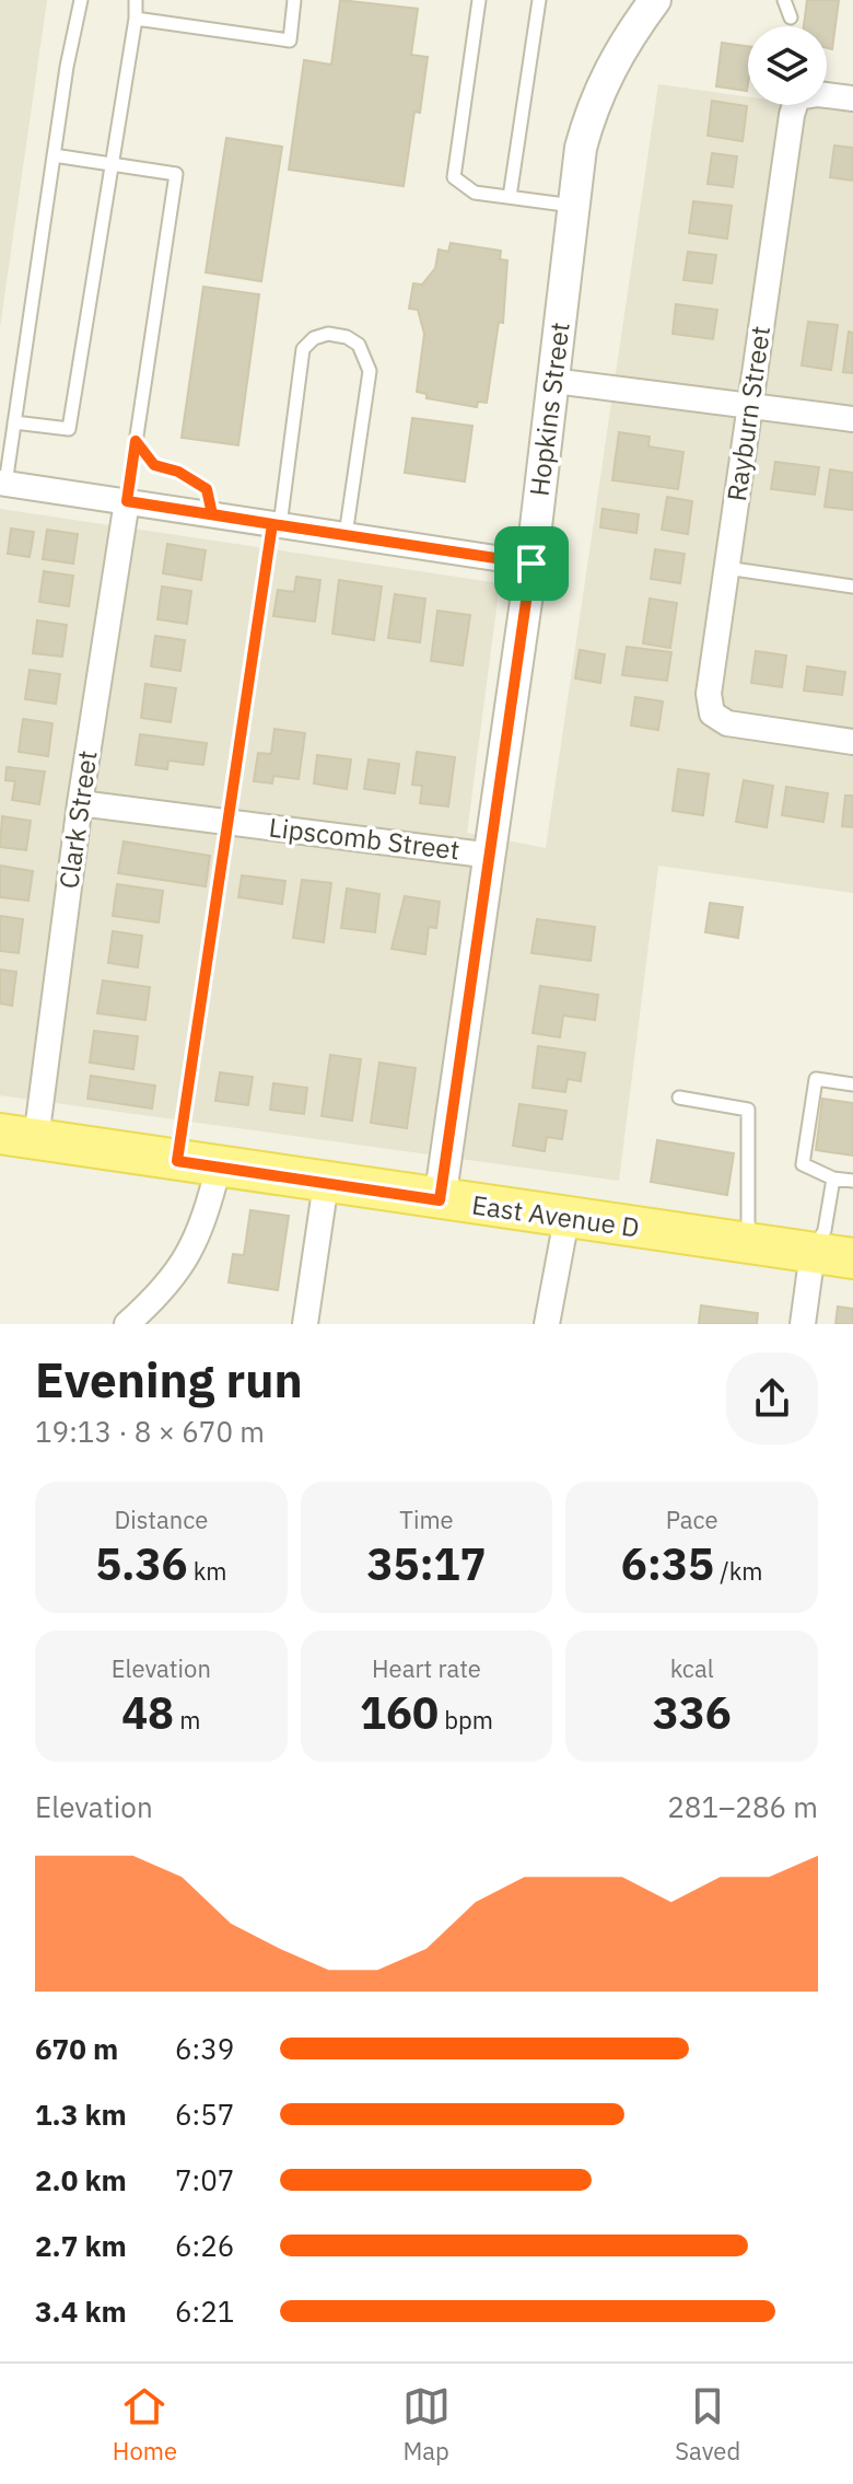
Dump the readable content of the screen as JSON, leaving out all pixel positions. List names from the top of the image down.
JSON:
{
  "streets": {
    "main road": ["East Avenue D"],
    "street": [
      "Hopkins Street",
      "Rayburn Street",
      "Clark Street",
      "Lipscomb Street"
    ]
  },
  "crossings": [
    ["Hopkins Street", "Lipscomb Street"],
    ["Hopkins Street", "East Avenue D"],
    ["Clark Street", "Lipscomb Street"],
    ["Clark Street", "East Avenue D"]
  ],
  "page": {
    "heading": ["Evening run", "19:13 · 8 × 670 m"],
    "stats": [
      ["Distance", "5.36 km"],
      ["Time", "35:17"],
      ["Pace", "6:35 /km"],
      ["Elevation", "48 m"],
      ["Heart rate", "160 bpm"],
      ["kcal", "336"]
    ],
    "chart": ["Elevation", "281–286 m"],
    "list": [
      {
        "name": "670 m",
        "note": "6:39"
      },
      {
        "name": "1.3 km",
        "note": "6:57"
      },
      {
        "name": "2.0 km",
        "note": "7:07"
      },
      {
        "name": "2.7 km",
        "note": "6:26"
      },
      {
        "name": "3.4 km",
        "note": "6:21"
      }
    ],
    "tabs": ["Home", "Map", "Saved"]
  }
}
